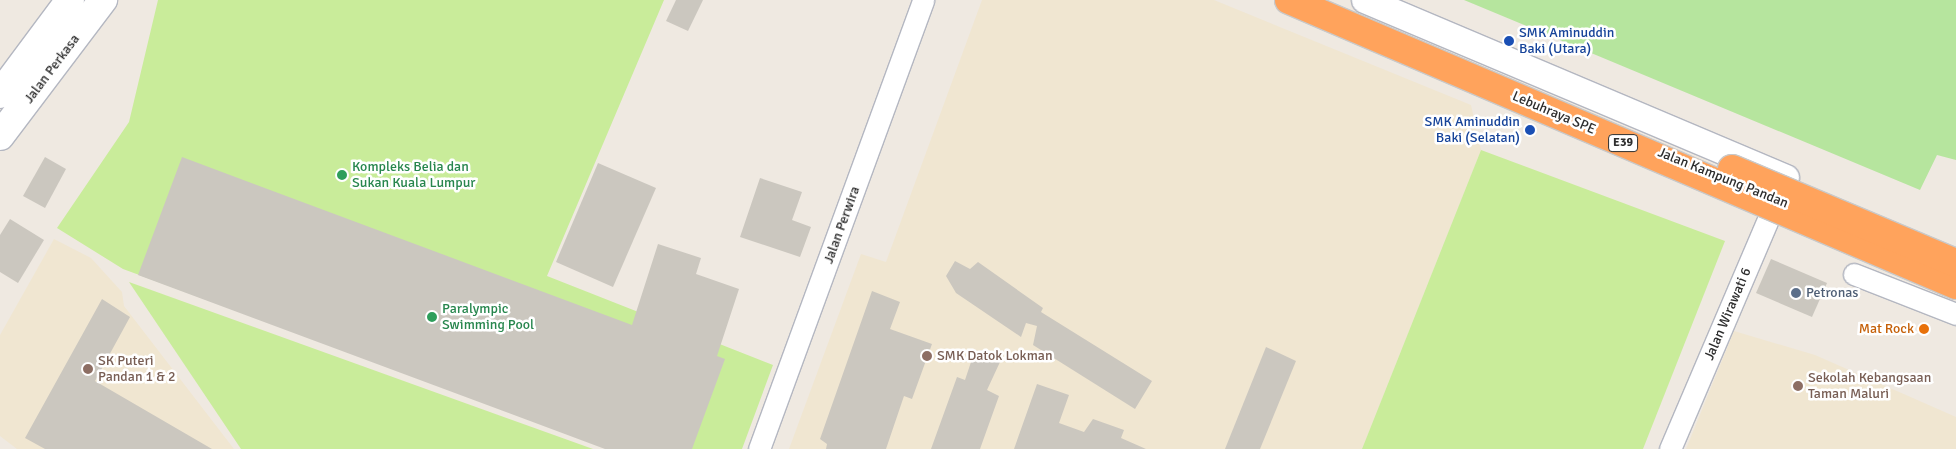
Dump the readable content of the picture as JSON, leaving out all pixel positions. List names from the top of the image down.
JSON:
{
  "streets": {
    "highway": ["Lebuhraya SPE", "E39"],
    "main road": ["Jalan Perkasa"],
    "street": ["Jalan Kampung Pandan", "Jalan Perwira", "Jalan Wirawati 6"]
  },
  "crossings": [
    ["Jalan Kampung Pandan", "Jalan Wirawati 6"]
  ],
  "places": [
    "SMK Aminuddin Baki (Utara)",
    "SMK Aminuddin Baki (Selatan)",
    "Kompleks Belia dan Sukan Kuala Lumpur",
    "Petronas",
    "Paralympic Swimming Pool",
    "Mat Rock",
    "SMK Datok Lokman",
    "SK Puteri Pandan 1 & 2",
    "Sekolah Kebangsaan Taman Maluri"
  ]
}
